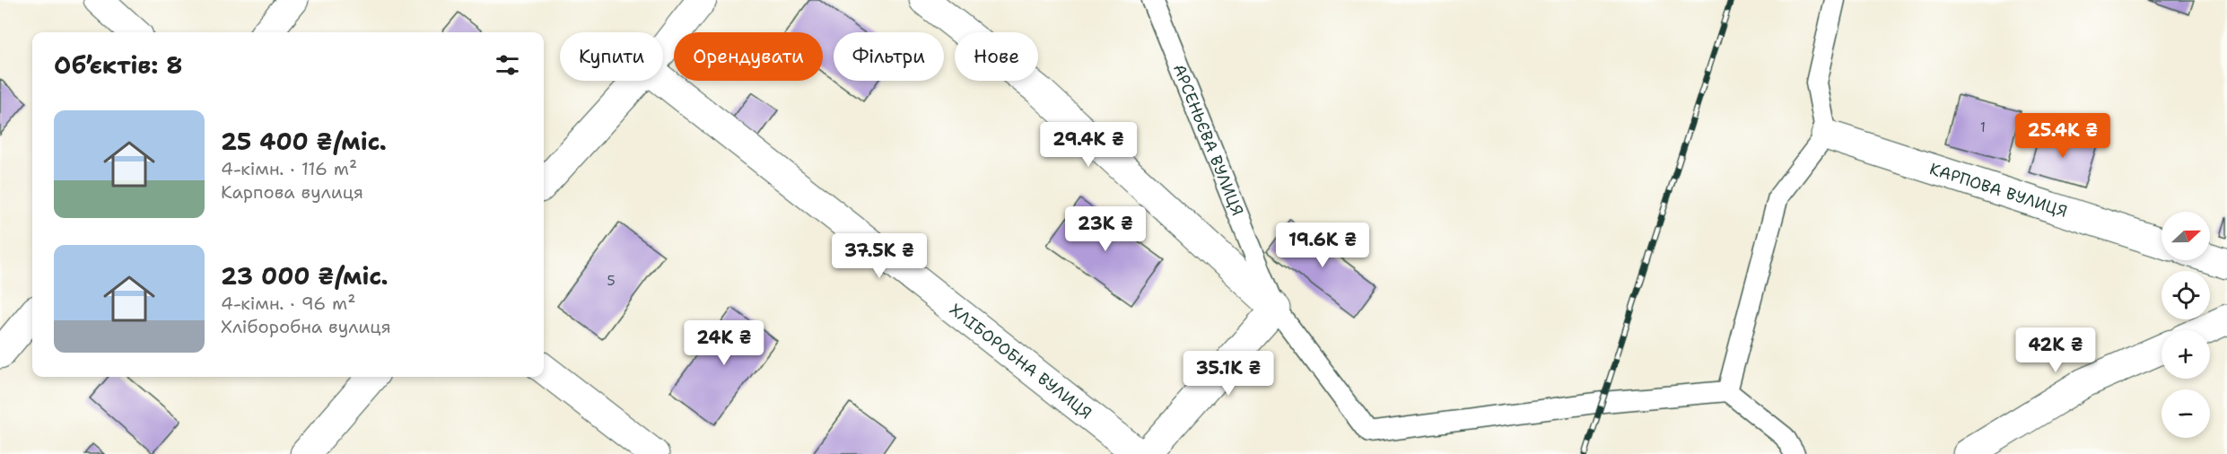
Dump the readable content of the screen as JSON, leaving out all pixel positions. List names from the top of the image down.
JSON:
{
  "streets": {
    "street": ["КАРПОВА ВУЛИЦЯ", "ХЛІБОРОБНА ВУЛИЦЯ"],
    "lane": ["АРСЕНЬЄВА ВУЛИЦЯ"]
  },
  "house_numbers": ["1", "5"],
  "north": "right",
  "page": {
    "chip": [
      "Купити",
      "Орендувати",
      "Фільтри",
      "Нове"
    ],
    "heading": "Об’єктів: 8",
    "list": [
      {
        "name": "25 400 ₴/міс.",
        "note": "4-кімн. · 116 m² · Карпова вулиця"
      },
      {
        "name": "23 000 ₴/міс.",
        "note": "4-кімн. · 96 m² · Хліборобна вулиця"
      }
    ],
    "price": [
      "25.4K ₴",
      "29.4K ₴",
      "23K ₴",
      "19.6K ₴",
      "37.5K ₴",
      "24K ₴",
      "42K ₴",
      "35.1K ₴"
    ],
    "map_buttons": ["+", "−"]
  }
}
